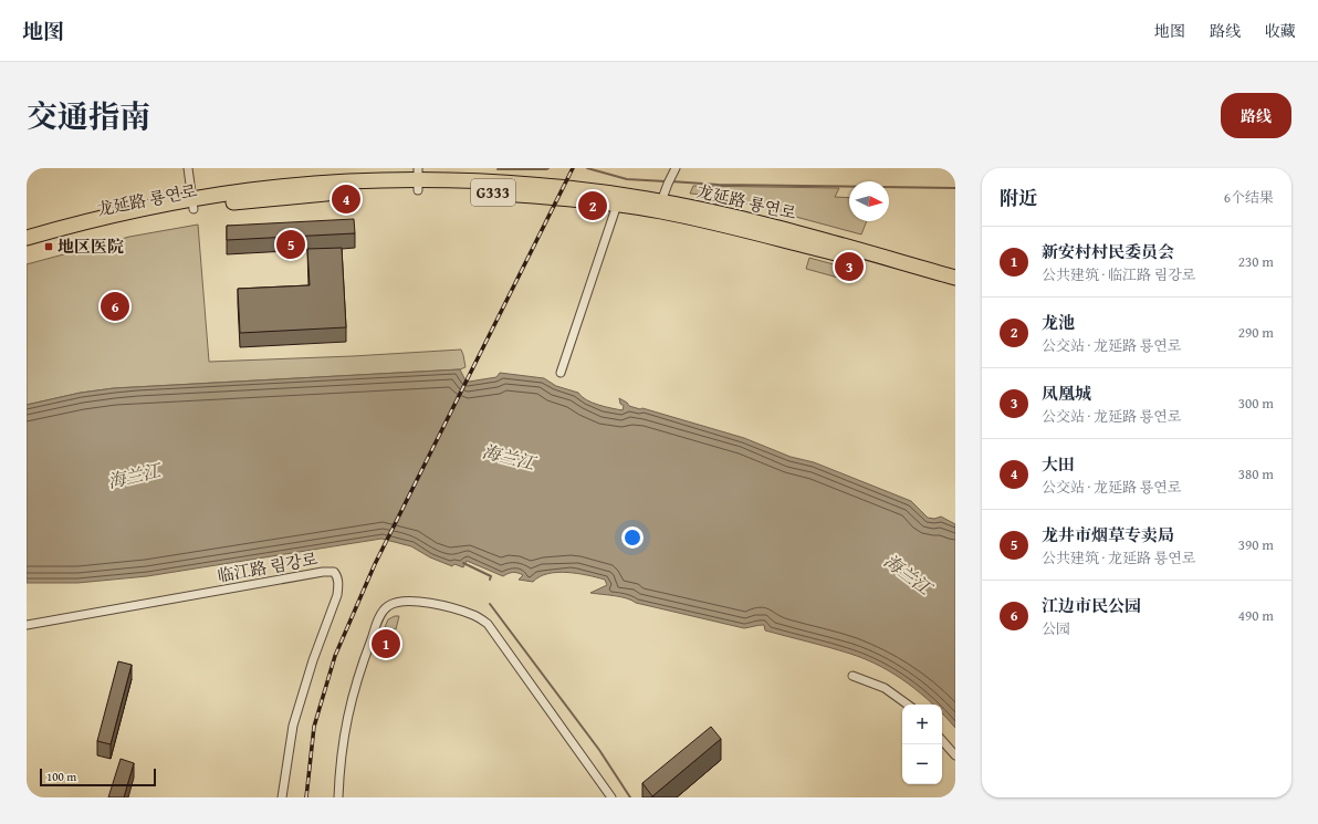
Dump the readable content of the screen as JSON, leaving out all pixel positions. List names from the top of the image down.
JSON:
{
  "streets": {
    "highway": ["G333", "龙延路 룡연로"],
    "street": ["临江路 림강로"]
  },
  "water": ["海兰江"],
  "places": {
    "transit": ["地区医院"]
  },
  "scale_bar": "100 m",
  "north": "right",
  "page": {
    "header": "地图",
    "nav": ["地图", "路线", "收藏"],
    "title": "交通指南",
    "buttons": "路线",
    "heading": ["附近", "6个结果"],
    "pins": [
      "4",
      "2",
      "5",
      "3",
      "6",
      "1"
    ],
    "list": [
      {
        "mark": "1",
        "name": "新安村村民委员会",
        "note": "公共建筑 · 临江路 림강로",
        "value": "230 m"
      },
      {
        "mark": "2",
        "name": "龙池",
        "note": "公交站 · 龙延路 룡연로",
        "value": "290 m"
      },
      {
        "mark": "3",
        "name": "凤凰城",
        "note": "公交站 · 龙延路 룡연로",
        "value": "300 m"
      },
      {
        "mark": "4",
        "name": "大田",
        "note": "公交站 · 龙延路 룡연로",
        "value": "380 m"
      },
      {
        "mark": "5",
        "name": "龙井市烟草专卖局",
        "note": "公共建筑 · 龙延路 룡연로",
        "value": "390 m"
      },
      {
        "mark": "6",
        "name": "江边市民公园",
        "note": "公园",
        "value": "490 m"
      }
    ],
    "map_buttons": ["+", "−"],
    "scale": "100 m"
  }
}
